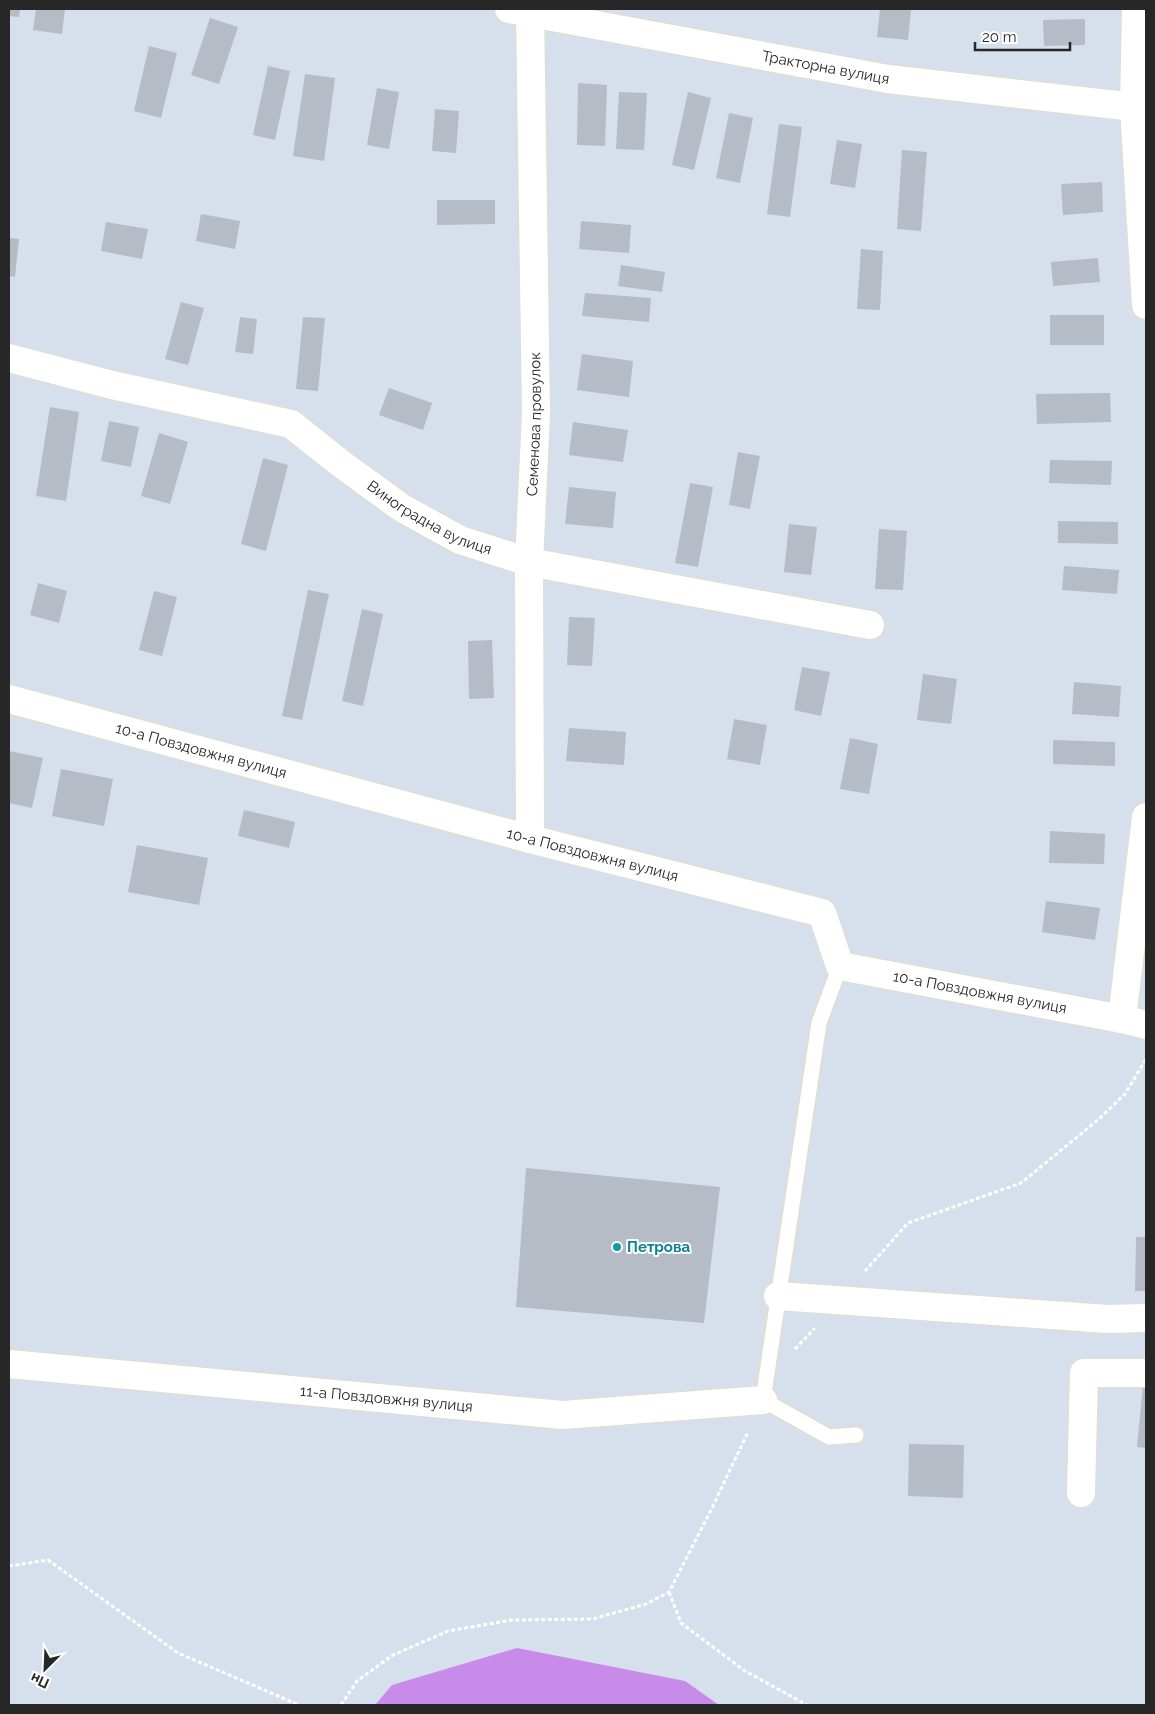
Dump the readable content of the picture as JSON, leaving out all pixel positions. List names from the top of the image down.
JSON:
{
  "streets": {
    "street": [
      "Тракторна вулиця",
      "Семенова провулок",
      "Виноградна вулиця",
      "10-а Повздовжня вулиця",
      "11-а Повздовжня вулиця"
    ]
  },
  "crossings": [
    ["Тракторна вулиця", "Семенова провулок"],
    ["Семенова провулок", "Виноградна вулиця"],
    ["Семенова провулок", "10-а Повздовжня вулиця"]
  ],
  "places": ["Петрова"],
  "scale_bar": "20 m",
  "north": "bottom left"
}
